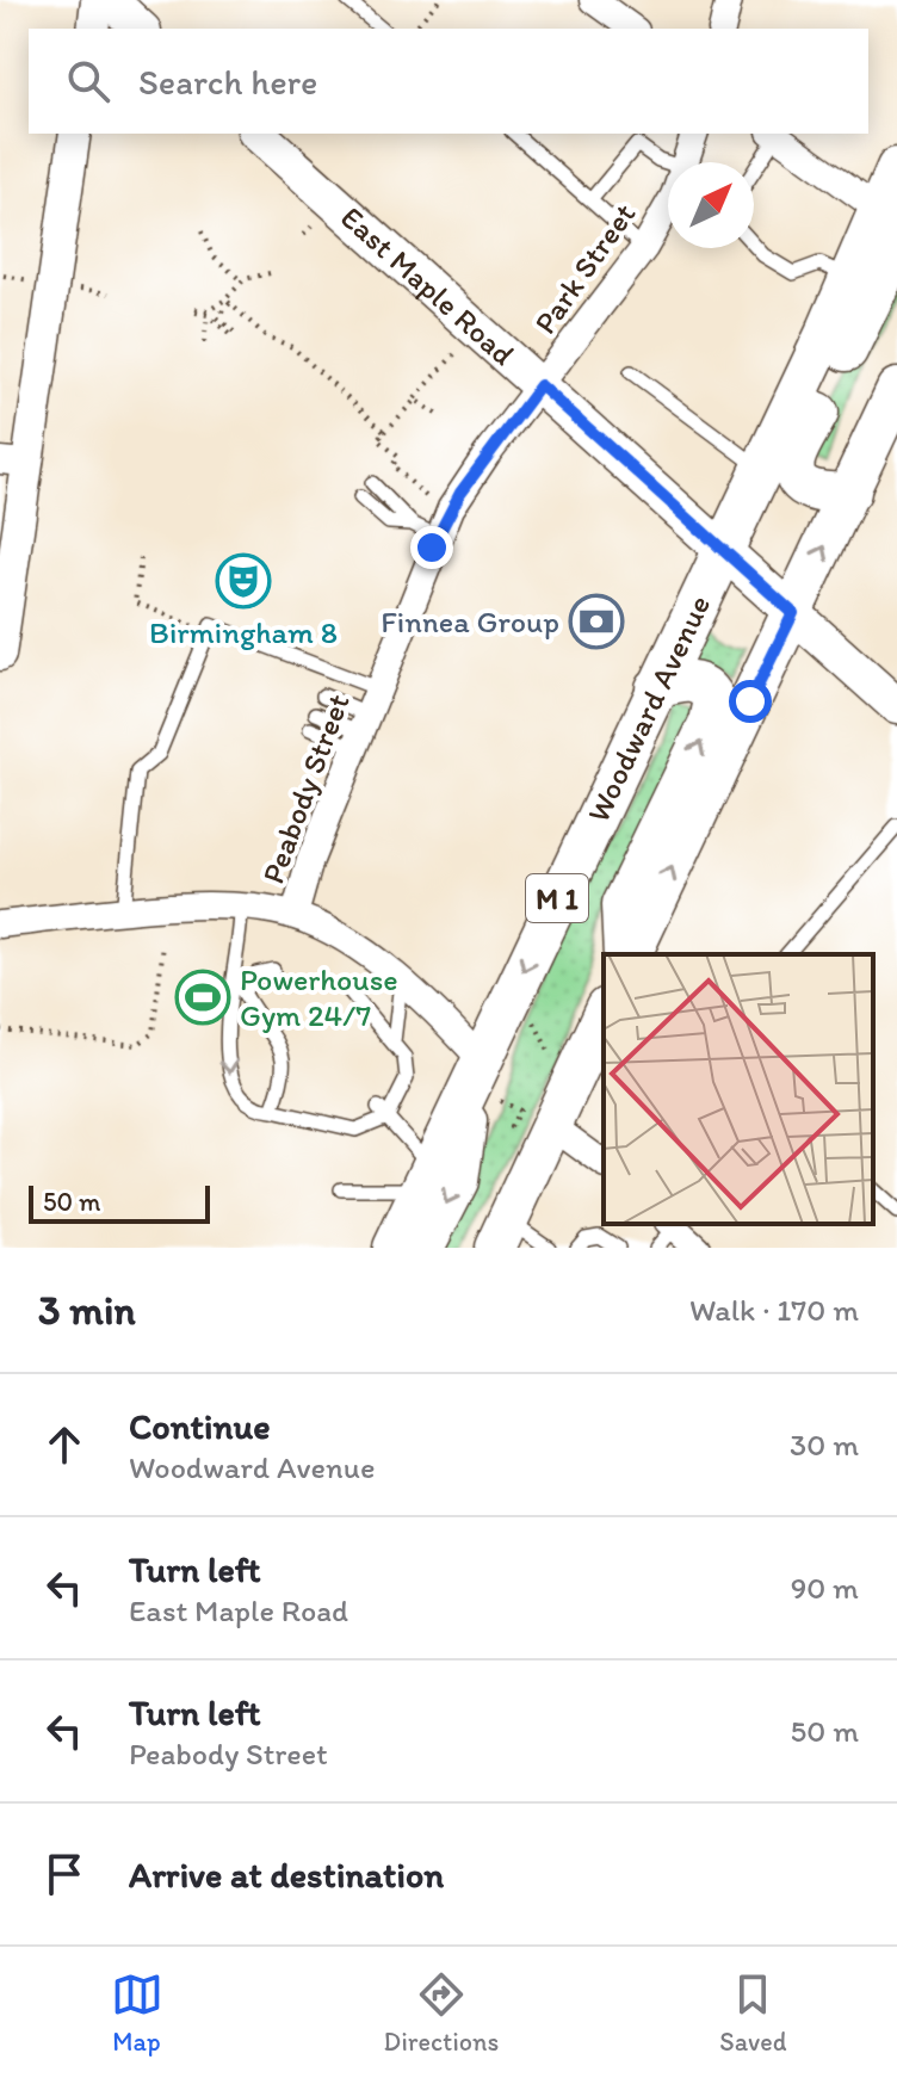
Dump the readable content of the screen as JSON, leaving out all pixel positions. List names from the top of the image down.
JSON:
{
  "streets": {
    "main road": ["East Maple Road", "Woodward Avenue", "M 1"],
    "street": ["Park Street", "Peabody Street"]
  },
  "crossings": [
    ["Park Street", "East Maple Road"],
    ["Park Street", "Peabody Street"],
    ["East Maple Road", "Woodward Avenue"],
    ["East Maple Road", "Peabody Street"]
  ],
  "places": {
    "theatre": ["Birmingham 8"],
    "bank": ["Finnea Group"],
    "sports": ["Powerhouse Gym 24/7"]
  },
  "scale_bar": "50 m",
  "north": "top right",
  "page": {
    "search": "Search here",
    "scale": "50 m",
    "heading": ["3 min", "Walk · 170 m"],
    "list": [
      ["Continue", "Woodward Avenue", "30 m"],
      ["Turn left", "East Maple Road", "90 m"],
      ["Turn left", "Peabody Street", "50 m"],
      "Arrive at destination"
    ],
    "nav": ["Map", "Directions", "Saved"]
  }
}
